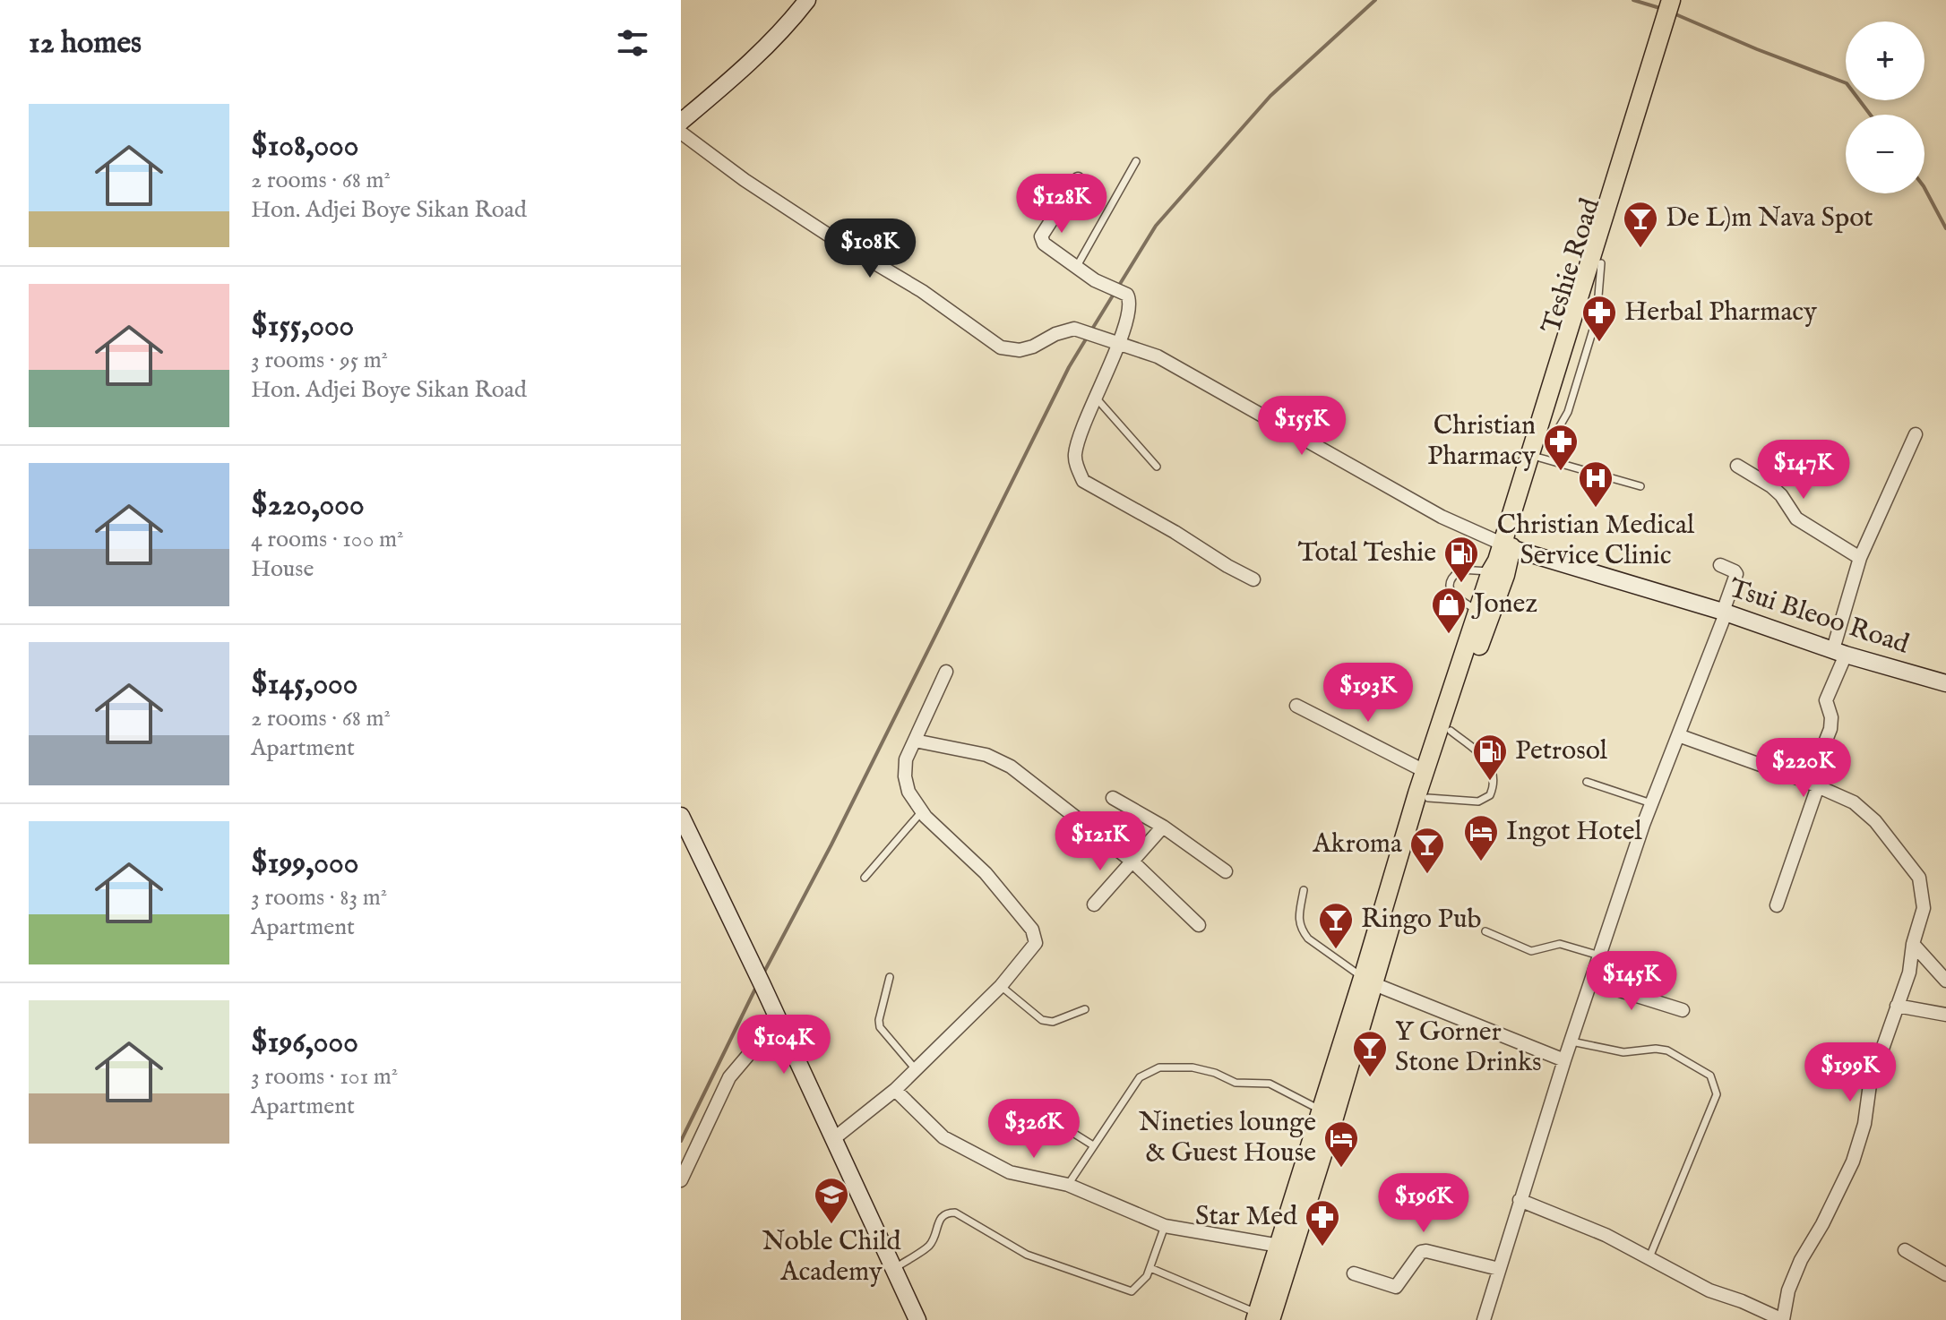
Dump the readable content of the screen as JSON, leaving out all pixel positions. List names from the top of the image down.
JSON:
{
  "streets": {
    "main road": ["Teshie Road"],
    "street": ["Tsui Bleoo Road"]
  },
  "crossings": [
    ["Teshie Road", "Tsui Bleoo Road"]
  ],
  "places": {
    "bar": [
      "De L)m Nava Spot",
      "Akroma",
      "Ringo Pub",
      "Y Gorner Stone Drinks"
    ],
    "pharmacy": ["Herbal Pharmacy", "Christian Pharmacy", "Star Med"],
    "hospital": ["Christian Medical Service Clinic"],
    "fuel station": ["Total Teshie", "Petrosol"],
    "shop": ["Jonez"],
    "hotel": ["Ingot Hotel", "Nineties lounge & Guest House"],
    "school or university": ["Noble Child Academy"]
  },
  "page": {
    "heading": "12 homes",
    "map_buttons": ["+", "−"],
    "list": [
      {
        "name": "$108,000",
        "note": "2 rooms · 68 m² · Hon. Adjei Boye Sikan Road"
      },
      {
        "name": "$155,000",
        "note": "3 rooms · 95 m² · Hon. Adjei Boye Sikan Road"
      },
      {
        "name": "$220,000",
        "note": "4 rooms · 100 m² · House"
      },
      {
        "name": "$145,000",
        "note": "2 rooms · 68 m² · Apartment"
      },
      {
        "name": "$199,000",
        "note": "3 rooms · 83 m² · Apartment"
      },
      {
        "name": "$196,000",
        "note": "3 rooms · 101 m² · Apartment"
      }
    ],
    "price": [
      "$128K",
      "$108K",
      "$155K",
      "$147K",
      "$193K",
      "$220K",
      "$121K",
      "$145K",
      "$104K",
      "$199K",
      "$326K",
      "$196K"
    ]
  }
}
